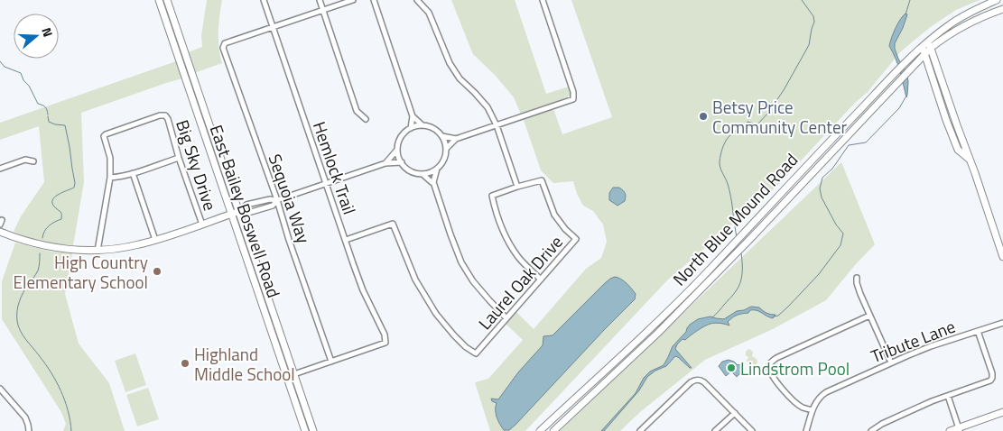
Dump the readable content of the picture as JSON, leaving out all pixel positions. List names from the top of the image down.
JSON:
{
  "streets": {
    "main road": ["East Bailey Boswell Road", "North Blue Mound Road"],
    "street": [
      "Big Sky Drive",
      "Hemlock Trail",
      "Sequoia Way",
      "Laurel Oak Drive",
      "Tribute Lane"
    ]
  },
  "crossings": [
    ["Hemlock Trail", "Sequoia Way"],
    ["Hemlock Trail", "Laurel Oak Drive"]
  ],
  "places": [
    "Betsy Price Community Center",
    "High Country Elementary School",
    "Highland Middle School",
    "Lindstrom Pool"
  ],
  "north": "right"
}
